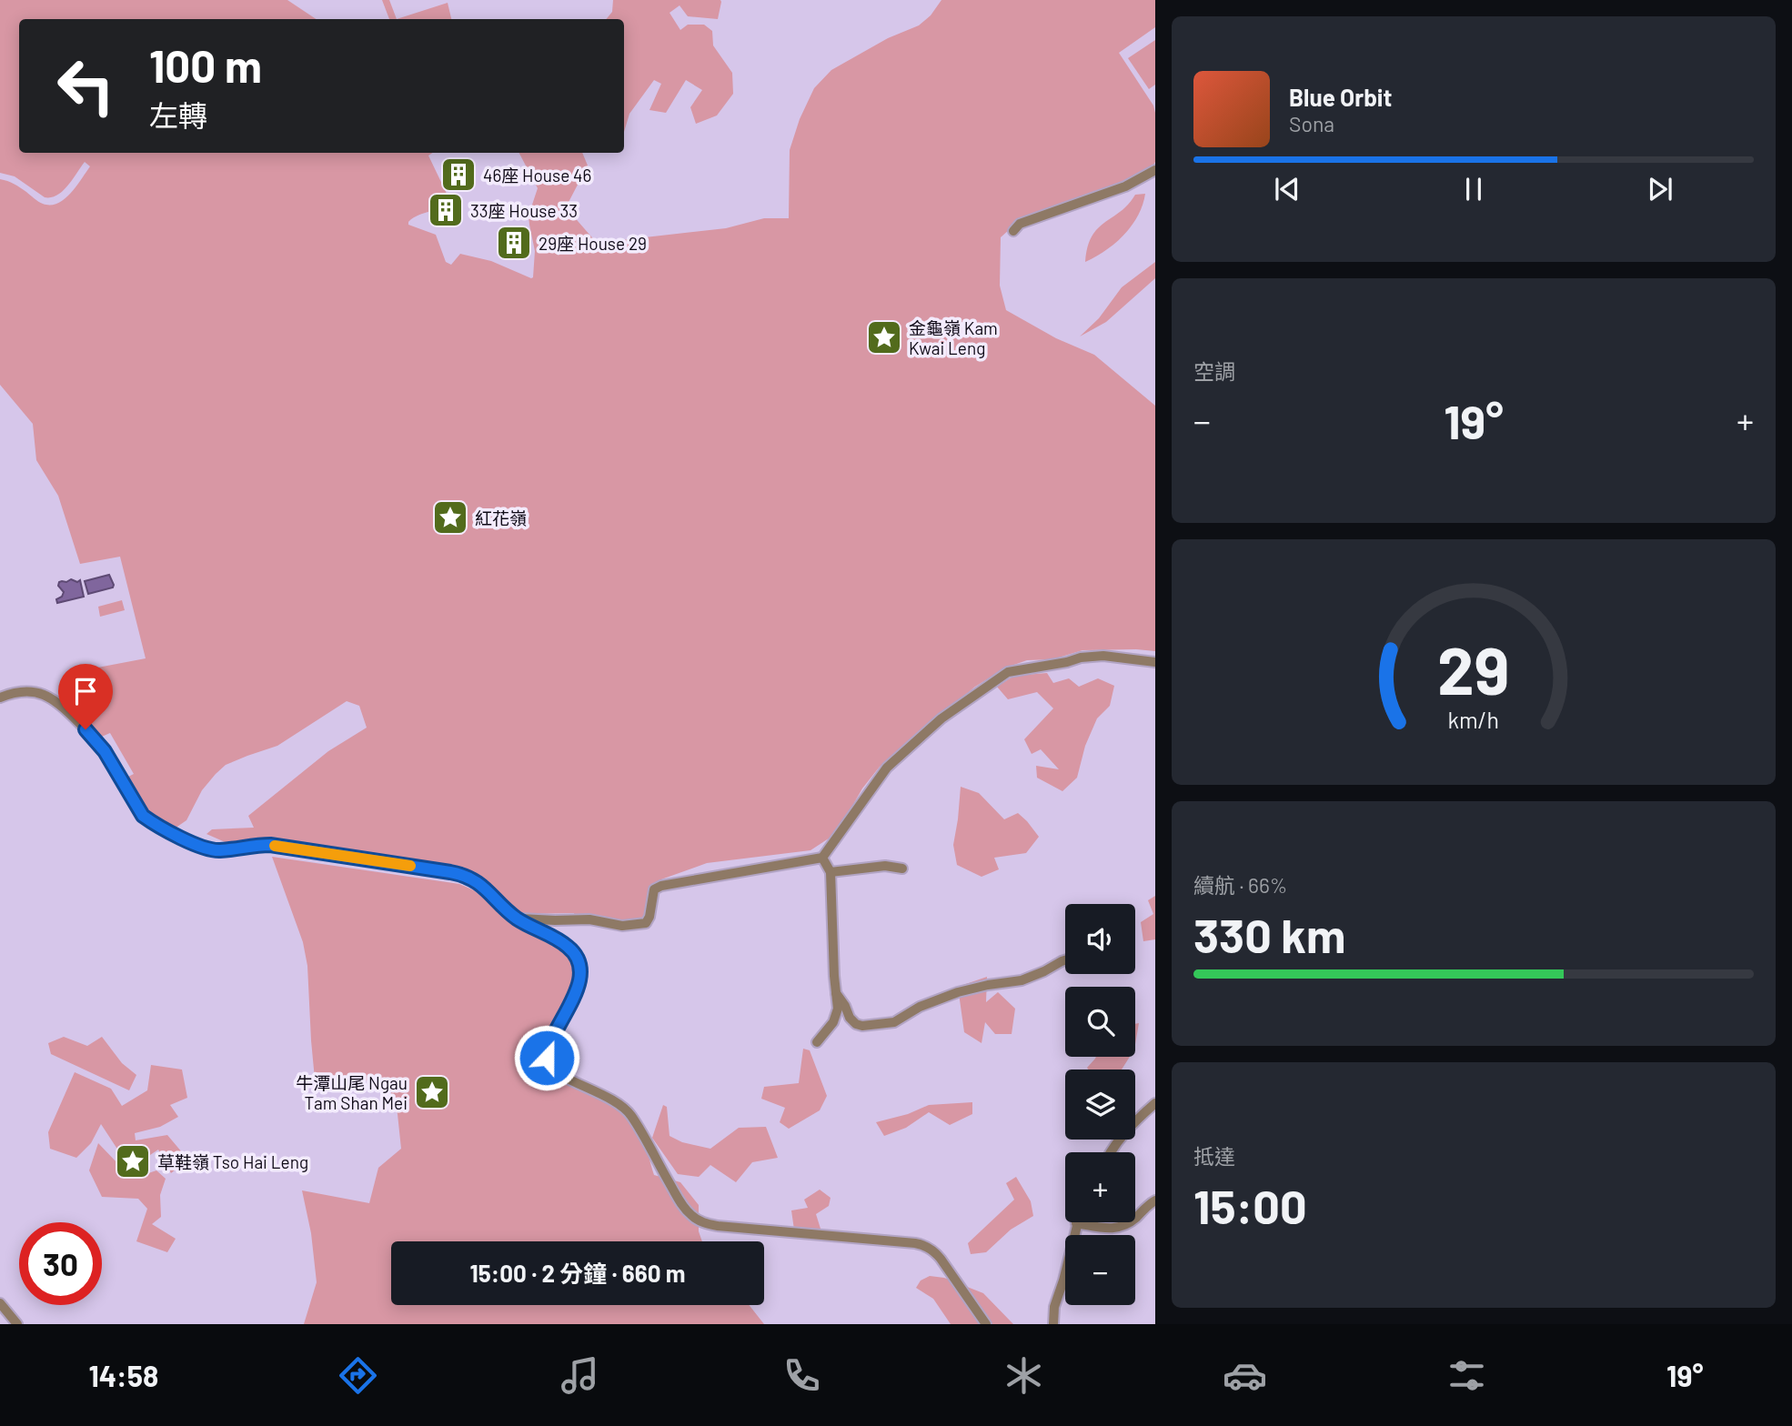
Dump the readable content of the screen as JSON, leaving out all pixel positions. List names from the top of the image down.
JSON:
{
  "places": {
    "building": ["46座 House 46", "33座 House 33", "29座 House 29"],
    "place": [
      "金龜嶺 Kam Kwai Leng",
      "紅花嶺",
      "牛潭山尾 Ngau Tam Shan Mei",
      "草鞋嶺 Tso Hai Leng"
    ]
  },
  "page": {
    "turn": ["100 m", "左轉"],
    "song": ["Blue Orbit", "Sona"],
    "tile": [
      "空調",
      ["續航 · 66%", "330 km"],
      ["抵達", "15:00"]
    ],
    "heat": ["−", "19°", "+"],
    "map_buttons": ["+", "−"],
    "limit": "30",
    "trip": "15:00 · 2 分鐘 · 660 m",
    "tabs": ["14:58", "19°"],
    "gauge": ["29", "km/h"]
  }
}
